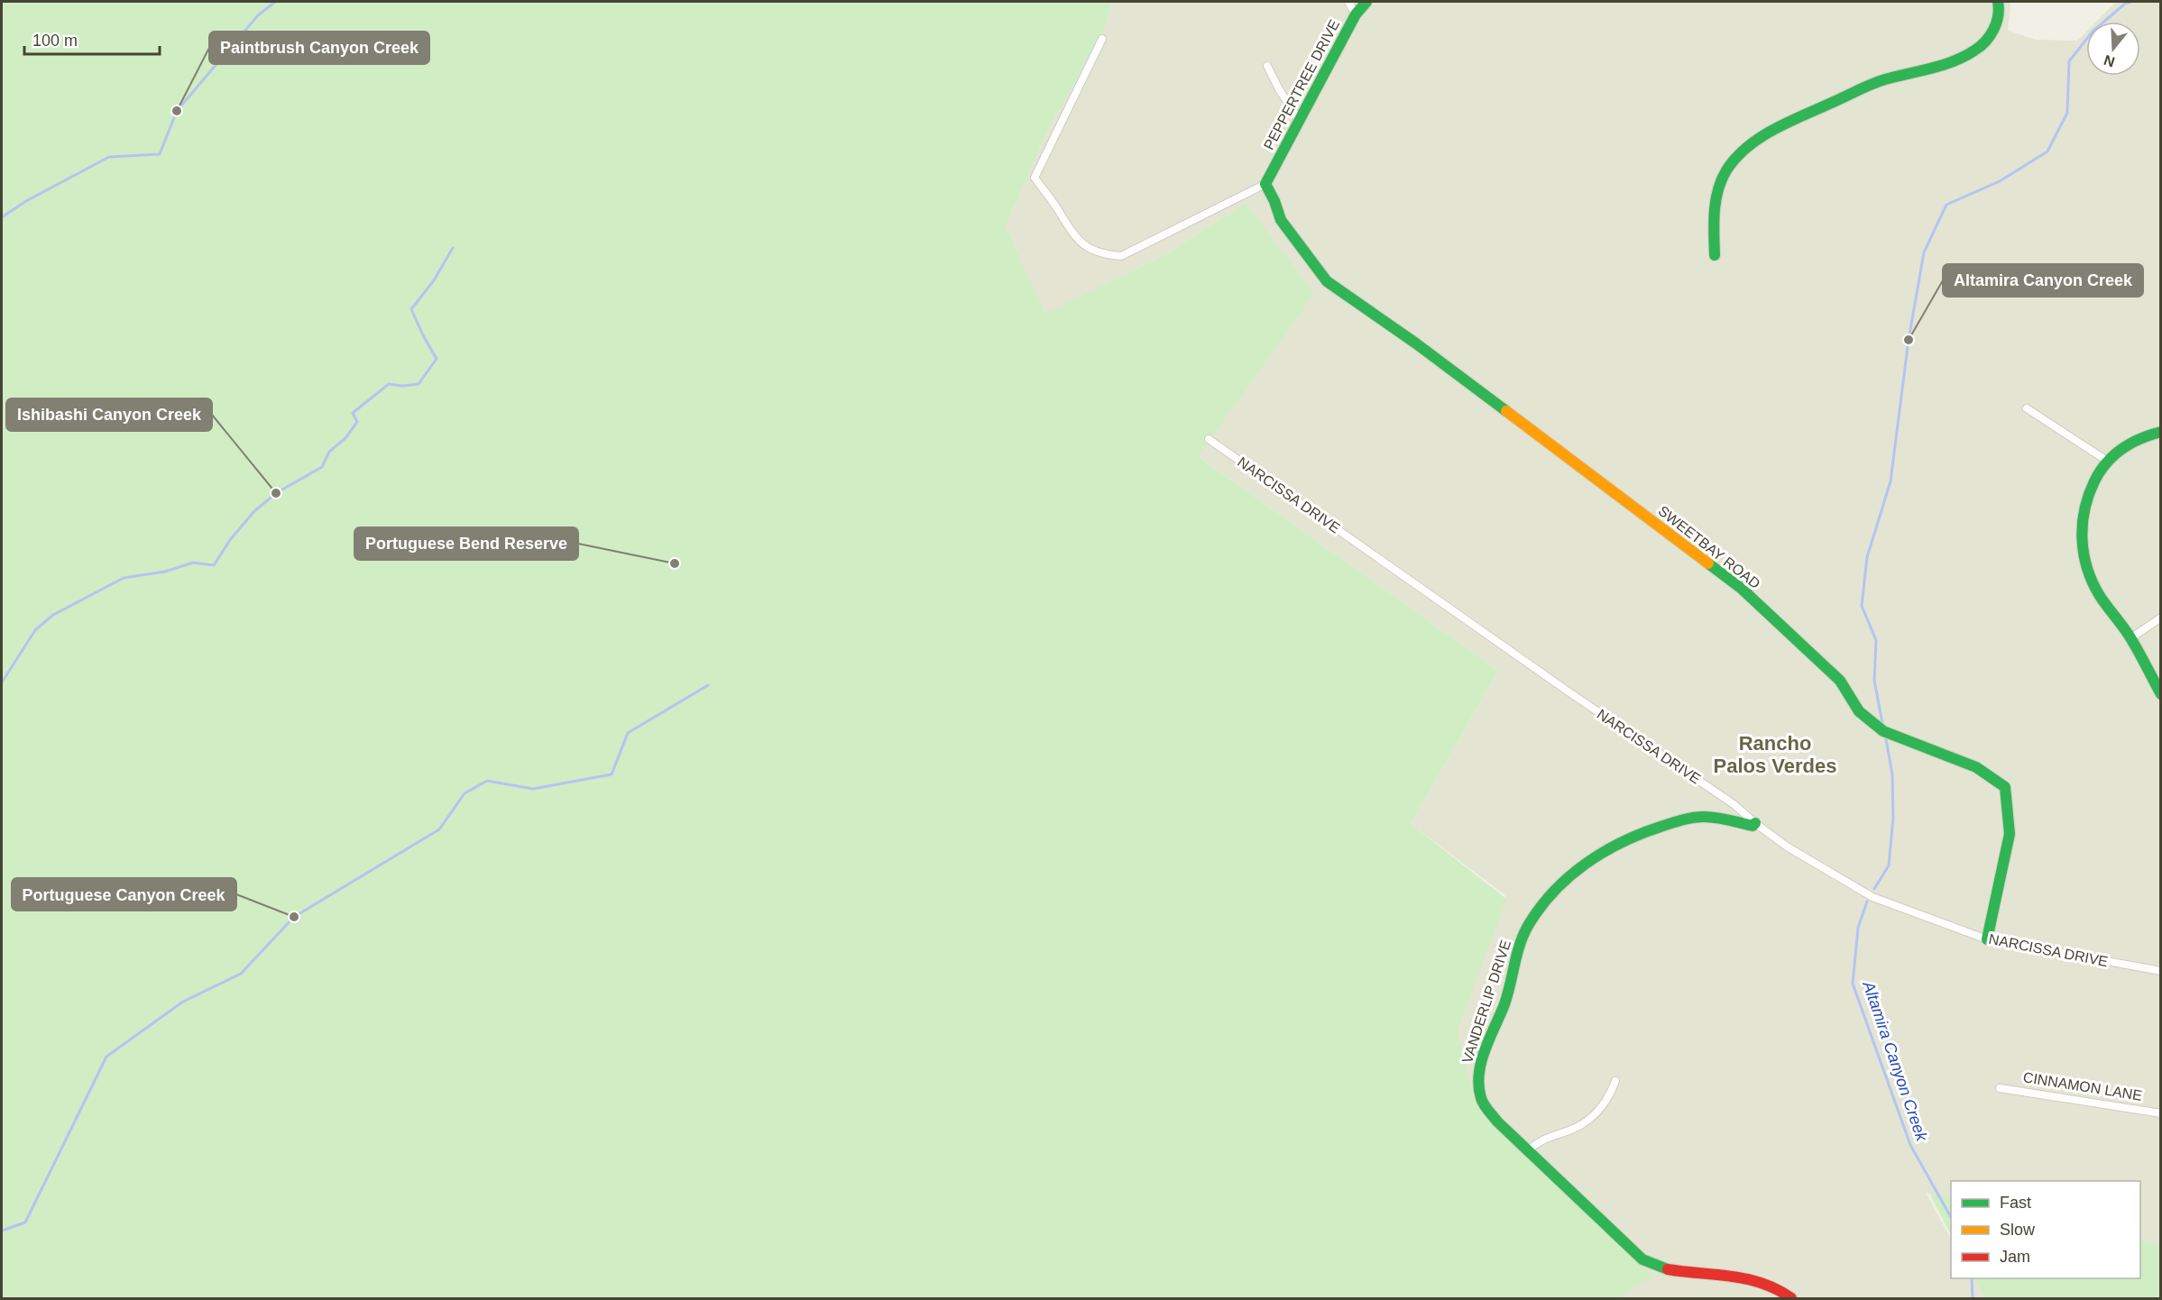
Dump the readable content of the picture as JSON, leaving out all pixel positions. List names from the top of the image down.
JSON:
{
  "streets": {
    "street": [
      "PEPPERTREE DRIVE",
      "NARCISSA DRIVE",
      "SWEETBAY ROAD",
      "VANDERLIP DRIVE",
      "CINNAMON LANE"
    ]
  },
  "crossings": [
    ["PEPPERTREE DRIVE", "SWEETBAY ROAD"],
    ["NARCISSA DRIVE", "SWEETBAY ROAD"],
    ["NARCISSA DRIVE", "VANDERLIP DRIVE"]
  ],
  "districts": ["Rancho Palos Verdes"],
  "water": ["Altamira Canyon Creek"],
  "places": [
    "Paintbrush Canyon Creek",
    "Altamira Canyon Creek",
    "Ishibashi Canyon Creek",
    "Portuguese Bend Reserve",
    "Portuguese Canyon Creek"
  ],
  "legend": ["Fast", "Slow", "Jam"],
  "scale_bar": "100 m",
  "north": "bottom"
}
